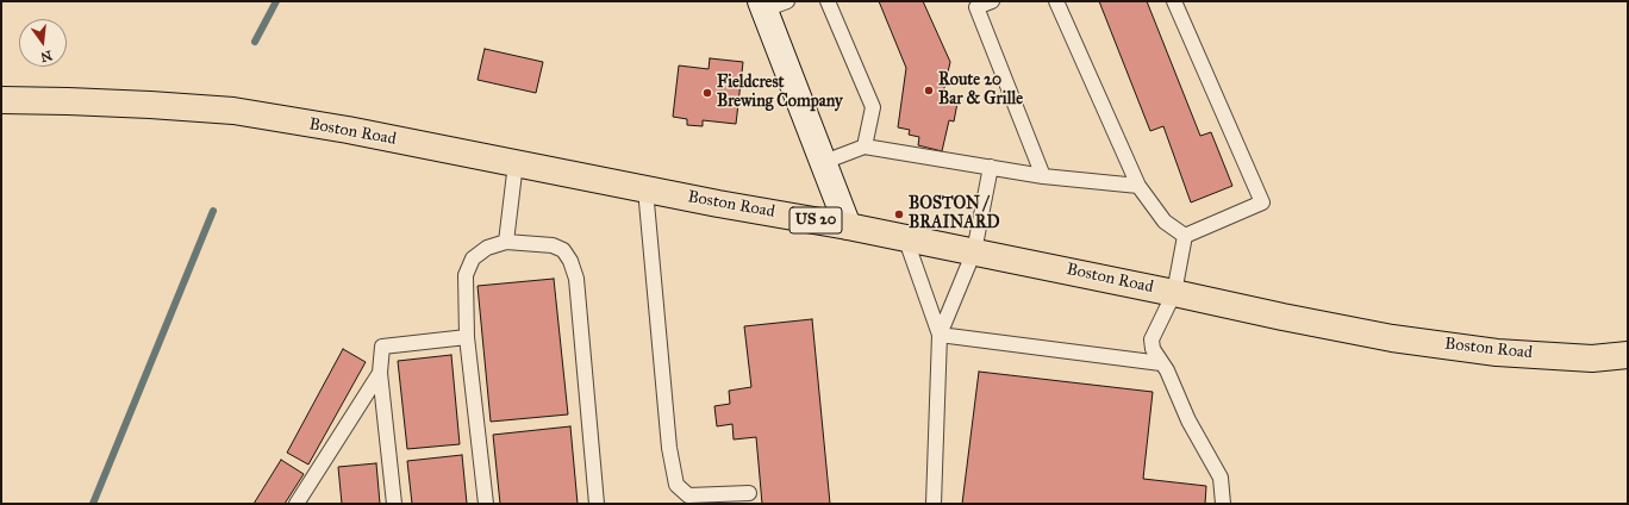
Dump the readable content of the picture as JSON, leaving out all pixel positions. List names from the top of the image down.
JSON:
{
  "streets": {
    "main road": ["Boston Road", "US 20"]
  },
  "places": ["Route 20 Bar & Grille", "Fieldcrest Brewing Company", "BOSTON / BRAINARD"],
  "north": "bottom"
}
